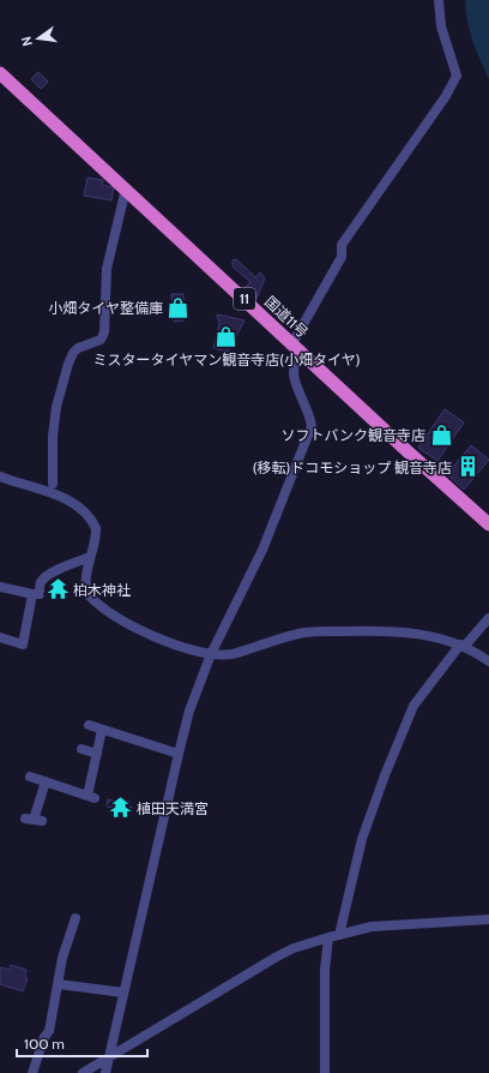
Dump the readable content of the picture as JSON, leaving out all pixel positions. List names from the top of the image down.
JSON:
{
  "streets": {
    "highway": ["11", "国道11号"]
  },
  "places": {
    "shop": ["小畑タイヤ整備庫", "ミスタータイヤマン観音寺店(小畑タイヤ)", "ソフトバンク観音寺店"],
    "building": ["(移転)ドコモショップ 観音寺店"],
    "temple": ["柏木神社", "植田天満宮"]
  },
  "scale_bar": "100 m",
  "north": "left"
}
